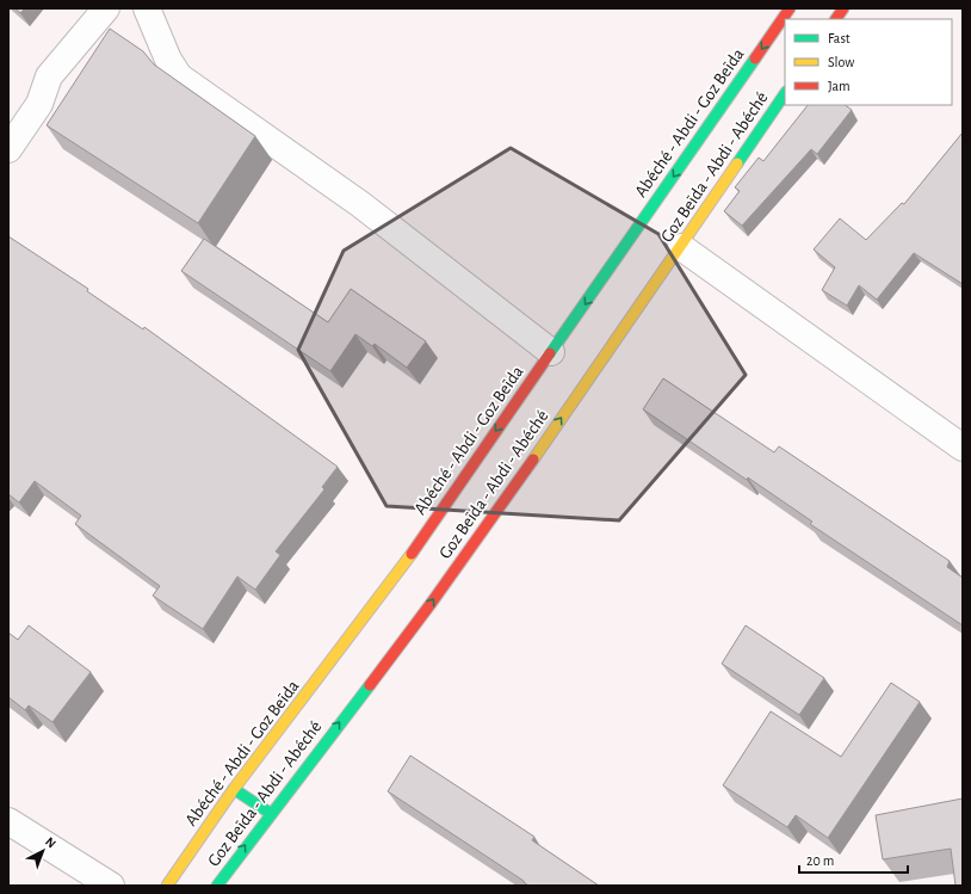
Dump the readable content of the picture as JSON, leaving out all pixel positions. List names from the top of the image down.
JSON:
{
  "streets": {
    "main road": ["Abéché - Abdi - Goz Beïda", "Goz Beïda - Abdi - Abéché"]
  },
  "one_way": ["Abéché - Abdi - Goz Beïda", "Goz Beïda - Abdi - Abéché"],
  "legend": ["Fast", "Slow", "Jam"],
  "scale_bar": "20 m",
  "north": "top right"
}
